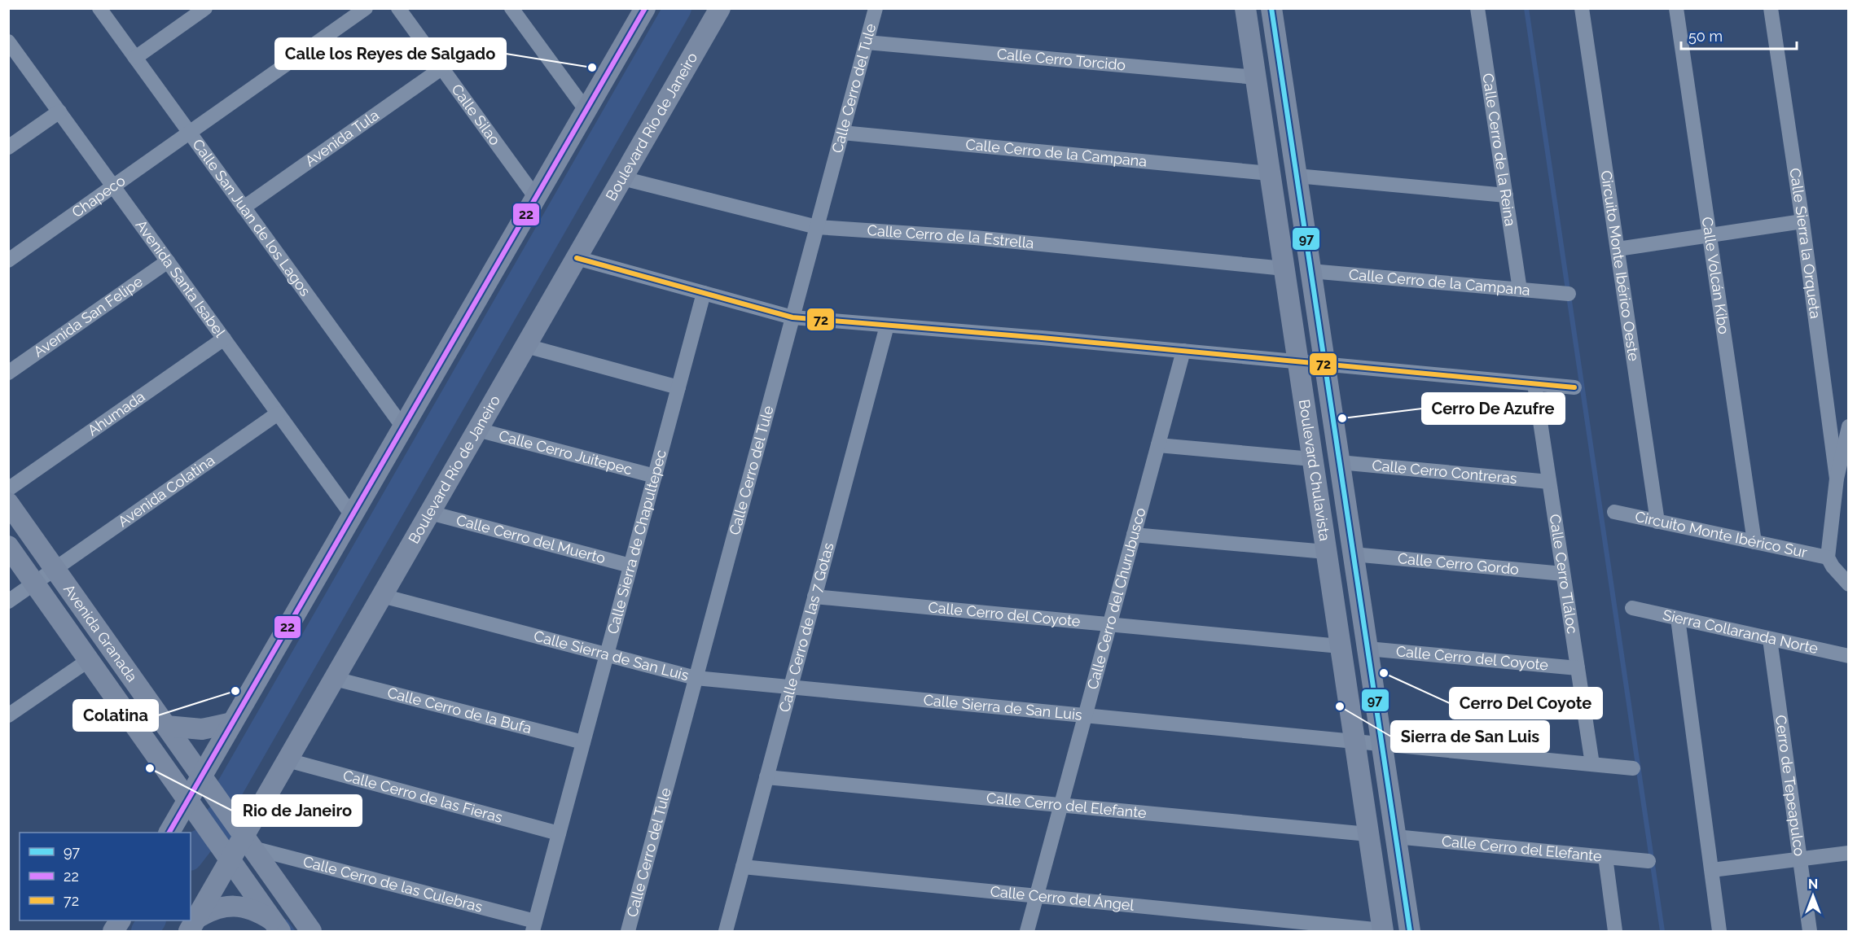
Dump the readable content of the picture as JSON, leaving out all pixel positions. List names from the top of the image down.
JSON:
{
  "streets": {
    "main road": ["Boulevard Río de Janeiro", "Boulevard Chulavista", "Avenida Granada"],
    "street": [
      "Calle Cerro Torcido",
      "Calle Cerro del Tule",
      "Calle Silao",
      "Avenida Tula",
      "Calle Cerro de la Reina",
      "Calle Cerro de la Campana",
      "Chapeco",
      "Calle San Juan de los Lagos",
      "Calle Cerro de la Estrella",
      "Calle Sierra la Orqueta",
      "Circuito Monte Ibérico Oeste",
      "Calle Volcán Kibo",
      "Avenida Santa Isabel",
      "Avenida San Felipe",
      "Ahumada",
      "Calle Cerro Juitepec",
      "Calle Cerro Contreras",
      "Avenida Colatina",
      "Circuito Monte Ibérico Sur",
      "Calle Cerro del Muerto",
      "Calle Sierra de Chapultepec",
      "Calle Cerro Gordo",
      "Calle Cerro Tláloc",
      "Calle Cerro del Churubusco",
      "Calle Cerro del Coyote",
      "Calle Cerro de las 7 Gotas",
      "Sierra Collaranda Norte",
      "Calle Sierra de San Luis",
      "Calle Cerro de la Bufa",
      "Cerro de Tepeapulco",
      "Calle Cerro de las Fieras",
      "Calle Cerro del Elefante",
      "Calle Cerro de las Culebras",
      "Calle Cerro del Ángel"
    ]
  },
  "crossings": [
    ["Calle Cerro Torcido", "Calle Cerro del Tule"],
    ["Calle Cerro Torcido", "Boulevard Chulavista"],
    ["Calle Cerro del Tule", "Calle Cerro de la Campana"],
    ["Calle Cerro del Tule", "Calle Cerro de la Estrella"],
    ["Calle Cerro del Tule", "Calle Sierra de San Luis"],
    ["Calle Silao", "Avenida Tula"],
    ["Boulevard Río de Janeiro", "Calle Cerro de la Estrella"],
    ["Boulevard Río de Janeiro", "Calle Cerro Juitepec"],
    ["Boulevard Río de Janeiro", "Calle Cerro del Muerto"],
    ["Boulevard Río de Janeiro", "Avenida Granada"],
    ["Boulevard Río de Janeiro", "Calle Sierra de San Luis"],
    ["Boulevard Río de Janeiro", "Calle Cerro de la Bufa"],
    ["Boulevard Río de Janeiro", "Calle Cerro de las Fieras"],
    ["Boulevard Río de Janeiro", "Calle Cerro de las Culebras"],
    ["Avenida Tula", "Calle San Juan de los Lagos"],
    ["Calle Cerro de la Reina", "Calle Cerro de la Campana"],
    ["Calle Cerro de la Campana", "Boulevard Chulavista"],
    ["Chapeco", "Calle San Juan de los Lagos"],
    ["Chapeco", "Avenida Santa Isabel"],
    ["Calle Cerro de la Estrella", "Boulevard Chulavista"],
    ["Calle Sierra la Orqueta", "Circuito Monte Ibérico Sur"],
    ["Circuito Monte Ibérico Oeste", "Circuito Monte Ibérico Sur"],
    ["Calle Volcán Kibo", "Circuito Monte Ibérico Sur"],
    ["Avenida Santa Isabel", "Avenida San Felipe"],
    ["Avenida Santa Isabel", "Ahumada"],
    ["Avenida Santa Isabel", "Avenida Colatina"],
    ["Calle Cerro Juitepec", "Calle Sierra de Chapultepec"],
    ["Boulevard Chulavista", "Calle Cerro Contreras"],
    ["Boulevard Chulavista", "Calle Cerro Gordo"],
    ["Boulevard Chulavista", "Calle Cerro del Coyote"],
    ["Boulevard Chulavista", "Calle Sierra de San Luis"],
    ["Boulevard Chulavista", "Calle Cerro del Elefante"],
    ["Boulevard Chulavista", "Calle Cerro del Ángel"],
    ["Calle Cerro Contreras", "Calle Cerro Tláloc"],
    ["Avenida Colatina", "Avenida Granada"],
    ["Calle Cerro del Muerto", "Calle Sierra de Chapultepec"],
    ["Calle Sierra de Chapultepec", "Calle Sierra de San Luis"],
    ["Calle Sierra de Chapultepec", "Calle Cerro de la Bufa"],
    ["Calle Sierra de Chapultepec", "Calle Cerro de las Fieras"],
    ["Calle Sierra de Chapultepec", "Calle Cerro de las Culebras"],
    ["Calle Cerro Gordo", "Calle Cerro Tláloc"],
    ["Calle Cerro Tláloc", "Calle Cerro del Coyote"],
    ["Calle Cerro Tláloc", "Calle Sierra de San Luis"],
    ["Calle Cerro del Churubusco", "Calle Cerro del Coyote"],
    ["Calle Cerro del Churubusco", "Calle Sierra de San Luis"],
    ["Calle Cerro del Churubusco", "Calle Cerro del Elefante"],
    ["Calle Cerro del Churubusco", "Calle Cerro del Ángel"],
    ["Calle Cerro del Coyote", "Calle Cerro de las 7 Gotas"],
    ["Calle Cerro de las 7 Gotas", "Calle Sierra de San Luis"],
    ["Calle Cerro de las 7 Gotas", "Calle Cerro del Elefante"],
    ["Calle Cerro de las 7 Gotas", "Calle Cerro del Ángel"],
    ["Sierra Collaranda Norte", "Cerro de Tepeapulco"],
    ["Avenida Granada", "Calle Cerro de las Culebras"]
  ],
  "places": [
    "Calle los Reyes de Salgado",
    "Cerro De Azufre",
    "Cerro Del Coyote",
    "Colatina",
    "Sierra de San Luis",
    "Rio de Janeiro"
  ],
  "lines": ["transit line 97", "transit line 22", "transit line 72"],
  "legend": ["97", "22", "72"],
  "scale_bar": "50 m",
  "north": "top"
}
